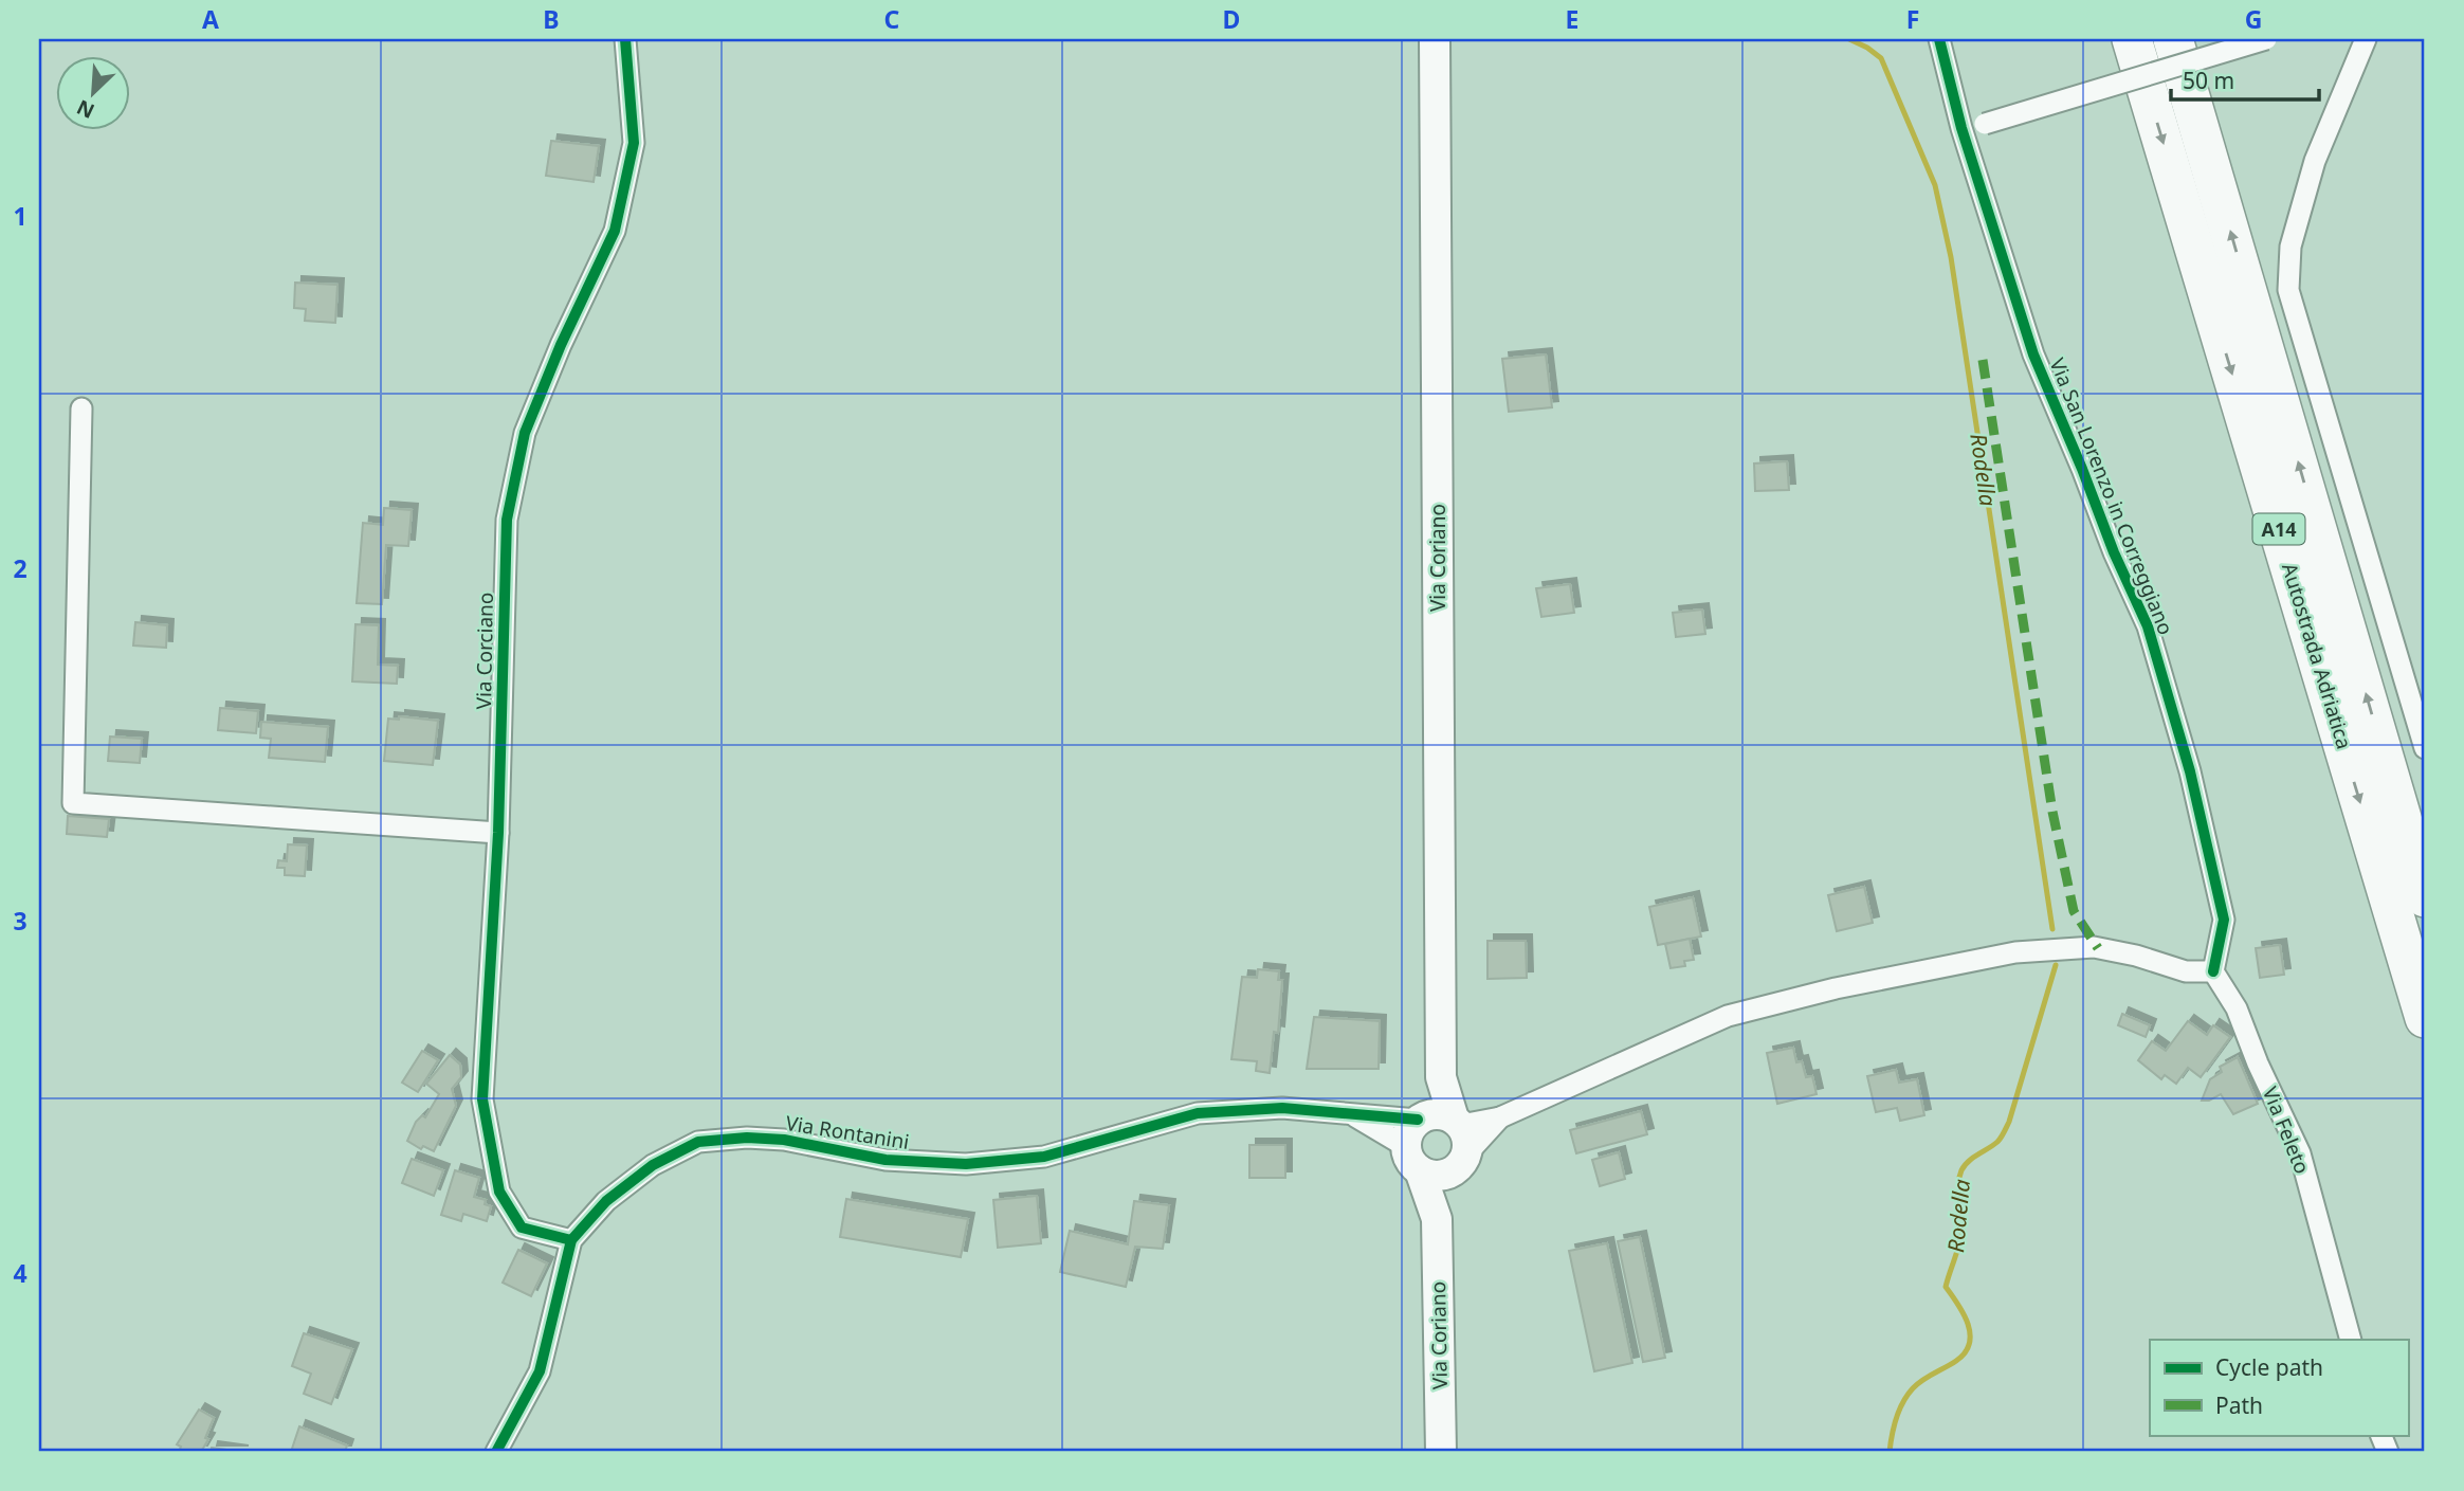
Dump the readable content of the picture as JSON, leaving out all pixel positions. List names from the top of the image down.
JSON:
{
  "streets": {
    "highway": ["A14", "Autostrada Adriatica"],
    "main road": ["Via Coriano"],
    "street": [
      "Via San Lorenzo in Correggiano",
      "Via Corciano",
      "Via Feleto",
      "Via Rontanini"
    ]
  },
  "crossings": [
    ["Via San Lorenzo in Correggiano", "Via Feleto"],
    ["Via Coriano", "Via Rontanini"],
    ["Via Corciano", "Via Rontanini"]
  ],
  "water": ["Rodella"],
  "legend": ["Cycle path", "Path"],
  "scale_bar": "50 m",
  "north": "bottom left",
  "grid": {
    "columns": [
      "A",
      "B",
      "C",
      "D",
      "E",
      "F",
      "G"
    ],
    "rows": [
      "1",
      "2",
      "3",
      "4"
    ]
  }
}
